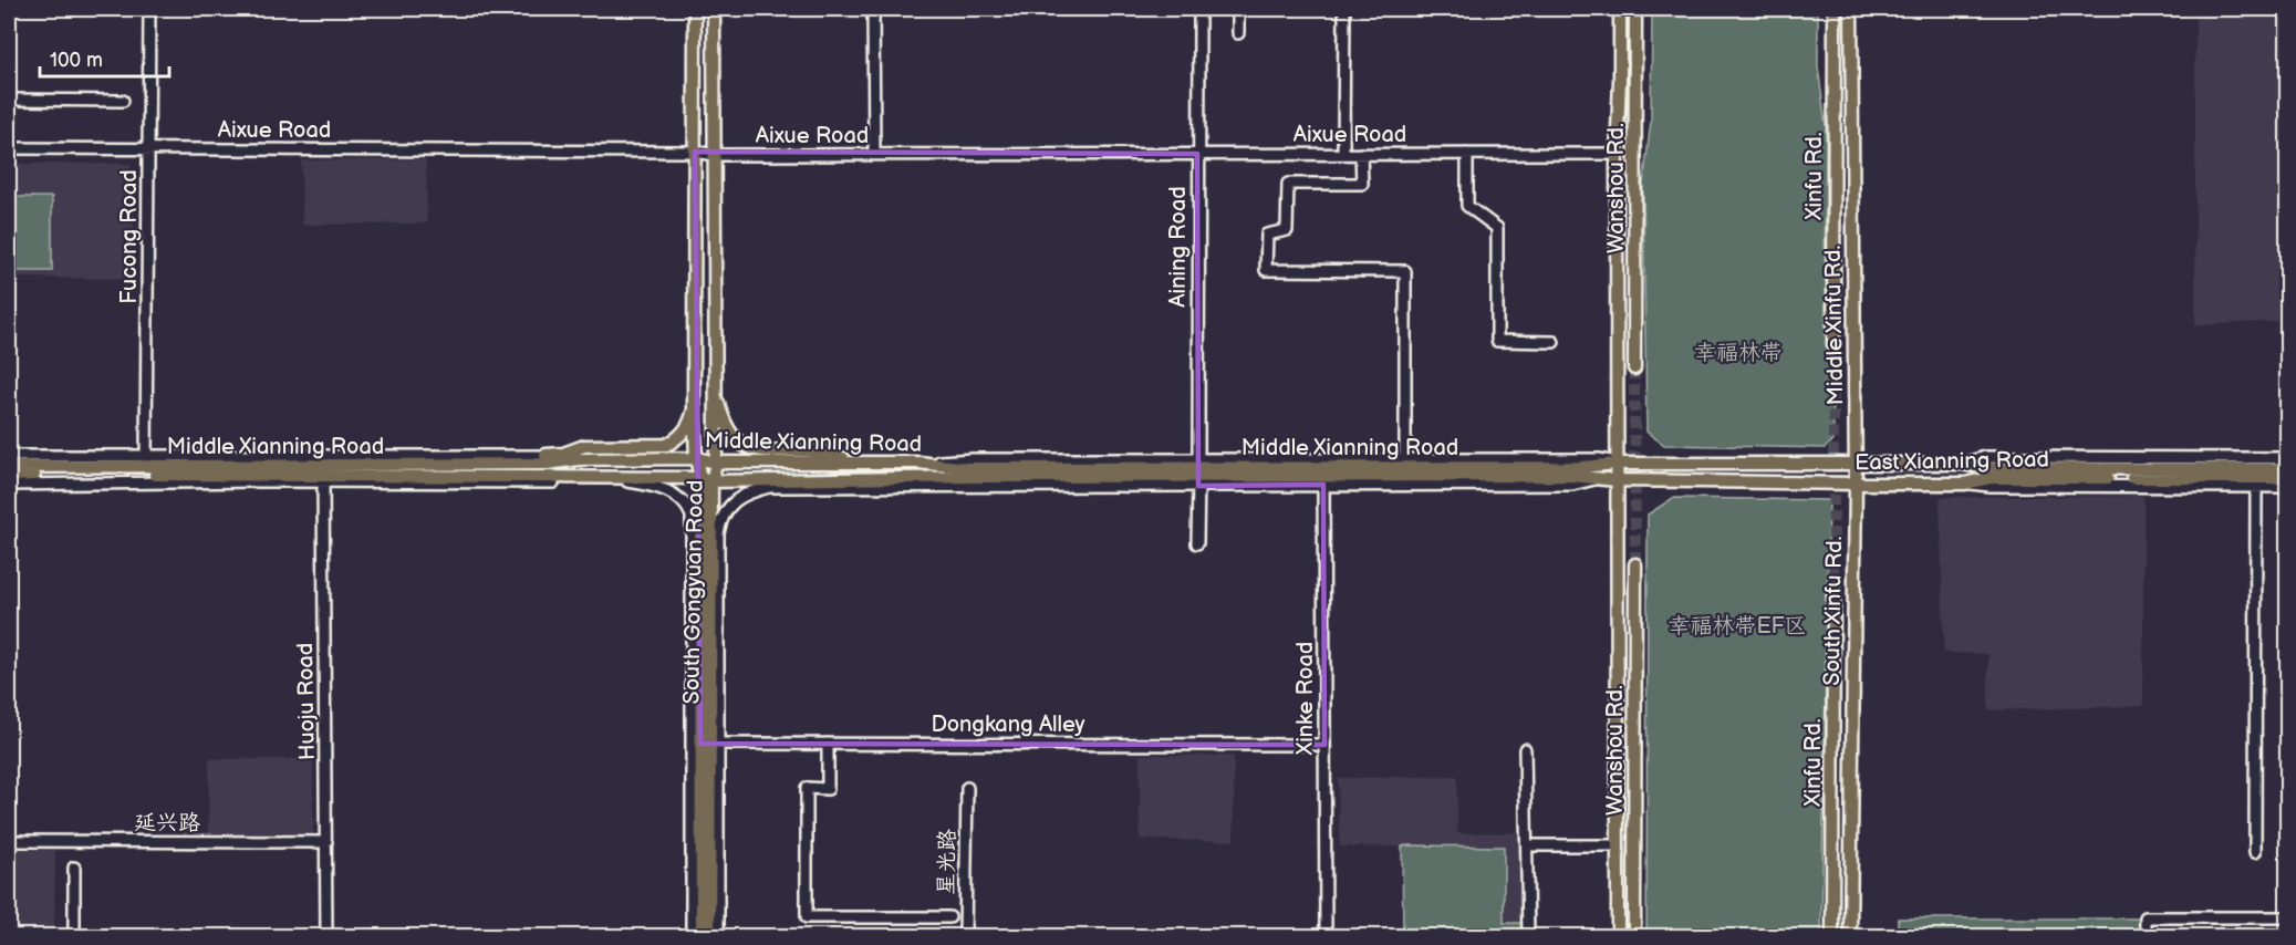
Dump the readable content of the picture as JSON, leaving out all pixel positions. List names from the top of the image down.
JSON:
{
  "streets": {
    "main road": [
      "Xinfu Rd.",
      "Wanshou Rd.",
      "Middle Xinfu Rd.",
      "Middle Xianning Road",
      "East Xianning Road",
      "South Gongyuan Road",
      "South Xinfu Rd."
    ],
    "street": [
      "Aixue Road",
      "Fucong Road",
      "Aining Road",
      "Xinke Road",
      "Huoju Road",
      "Dongkang Alley",
      "延兴路",
      "星光路"
    ]
  },
  "crossings": [
    ["Aixue Road", "Fucong Road"],
    ["Aixue Road", "Aining Road"],
    ["Aixue Road", "South Gongyuan Road"],
    ["Fucong Road", "Middle Xianning Road"],
    ["Aining Road", "Middle Xianning Road"],
    ["Middle Xinfu Rd.", "East Xianning Road"],
    ["Middle Xinfu Rd.", "South Xinfu Rd."],
    ["Middle Xianning Road", "East Xianning Road"],
    ["Middle Xianning Road", "South Gongyuan Road"],
    ["Middle Xianning Road", "Xinke Road"],
    ["Middle Xianning Road", "Huoju Road"],
    ["East Xianning Road", "South Xinfu Rd."],
    ["South Gongyuan Road", "Dongkang Alley"],
    ["Xinke Road", "Dongkang Alley"],
    ["Huoju Road", "延兴路"]
  ],
  "parks": ["幸福林带", "幸福林带EF区"],
  "scale_bar": "100 m"
}
